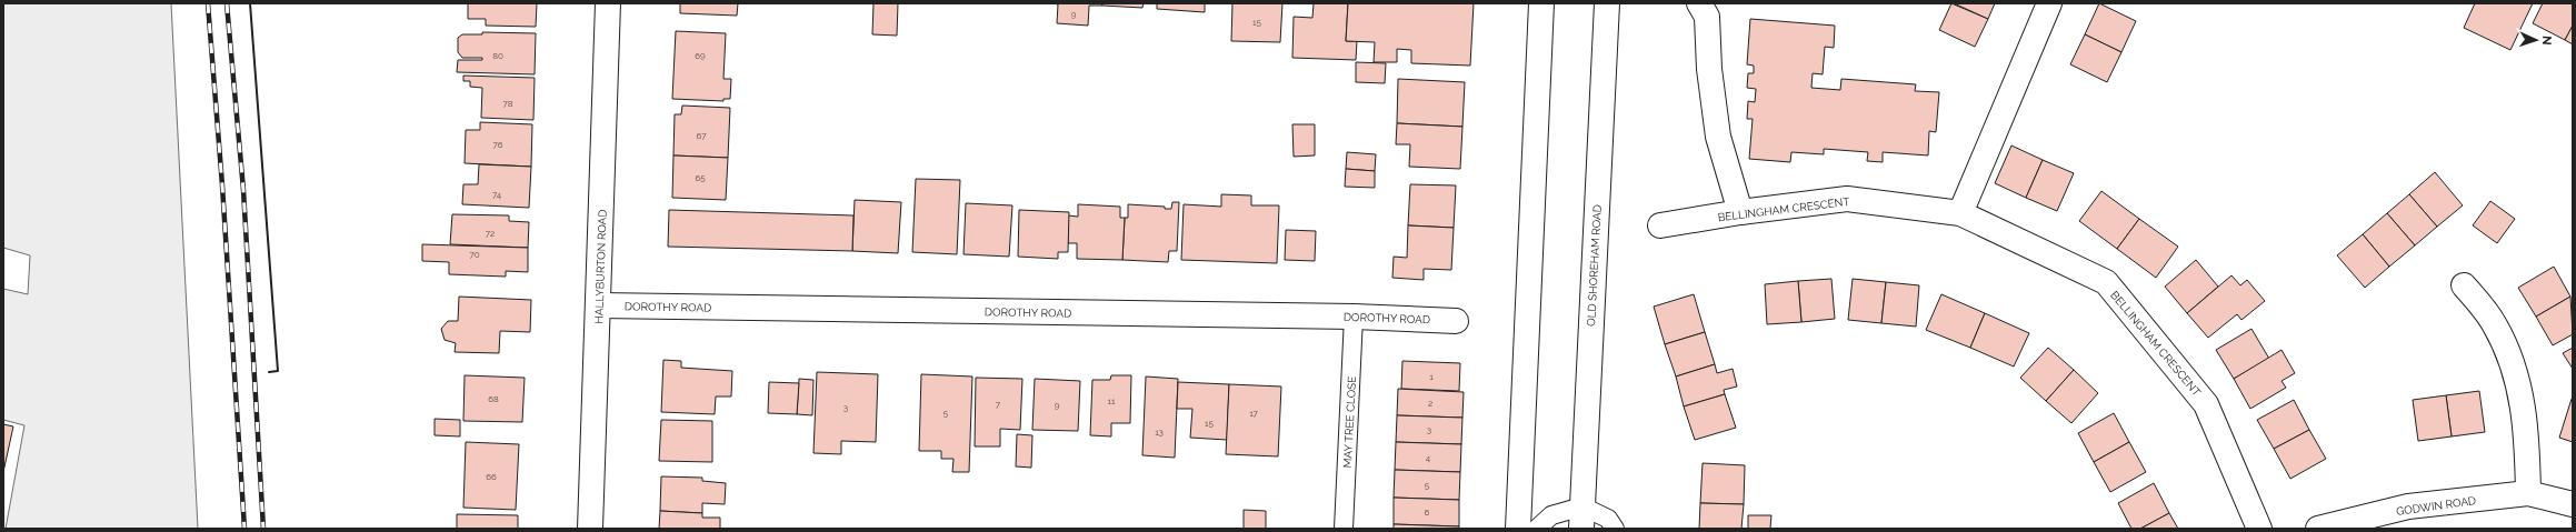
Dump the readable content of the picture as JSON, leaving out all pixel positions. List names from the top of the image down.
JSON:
{
  "streets": {
    "street": [
      "BELLINGHAM CRESCENT",
      "OLD SHOREHAM ROAD",
      "HALLYBURTON ROAD",
      "DOROTHY ROAD",
      "GODWIN ROAD"
    ],
    "lane": ["MAY TREE CLOSE"]
  },
  "crossings": [
    ["HALLYBURTON ROAD", "DOROTHY ROAD"],
    ["DOROTHY ROAD", "MAY TREE CLOSE"]
  ],
  "house_numbers": [
    "9",
    "15",
    "80",
    "69",
    "78",
    "67",
    "76",
    "65",
    "74",
    "72",
    "70",
    "1",
    "68",
    "11",
    "2",
    "7",
    "9",
    "3",
    "5",
    "17",
    "15",
    "3",
    "13",
    "4",
    "66",
    "5",
    "6"
  ],
  "north": "right"
}
